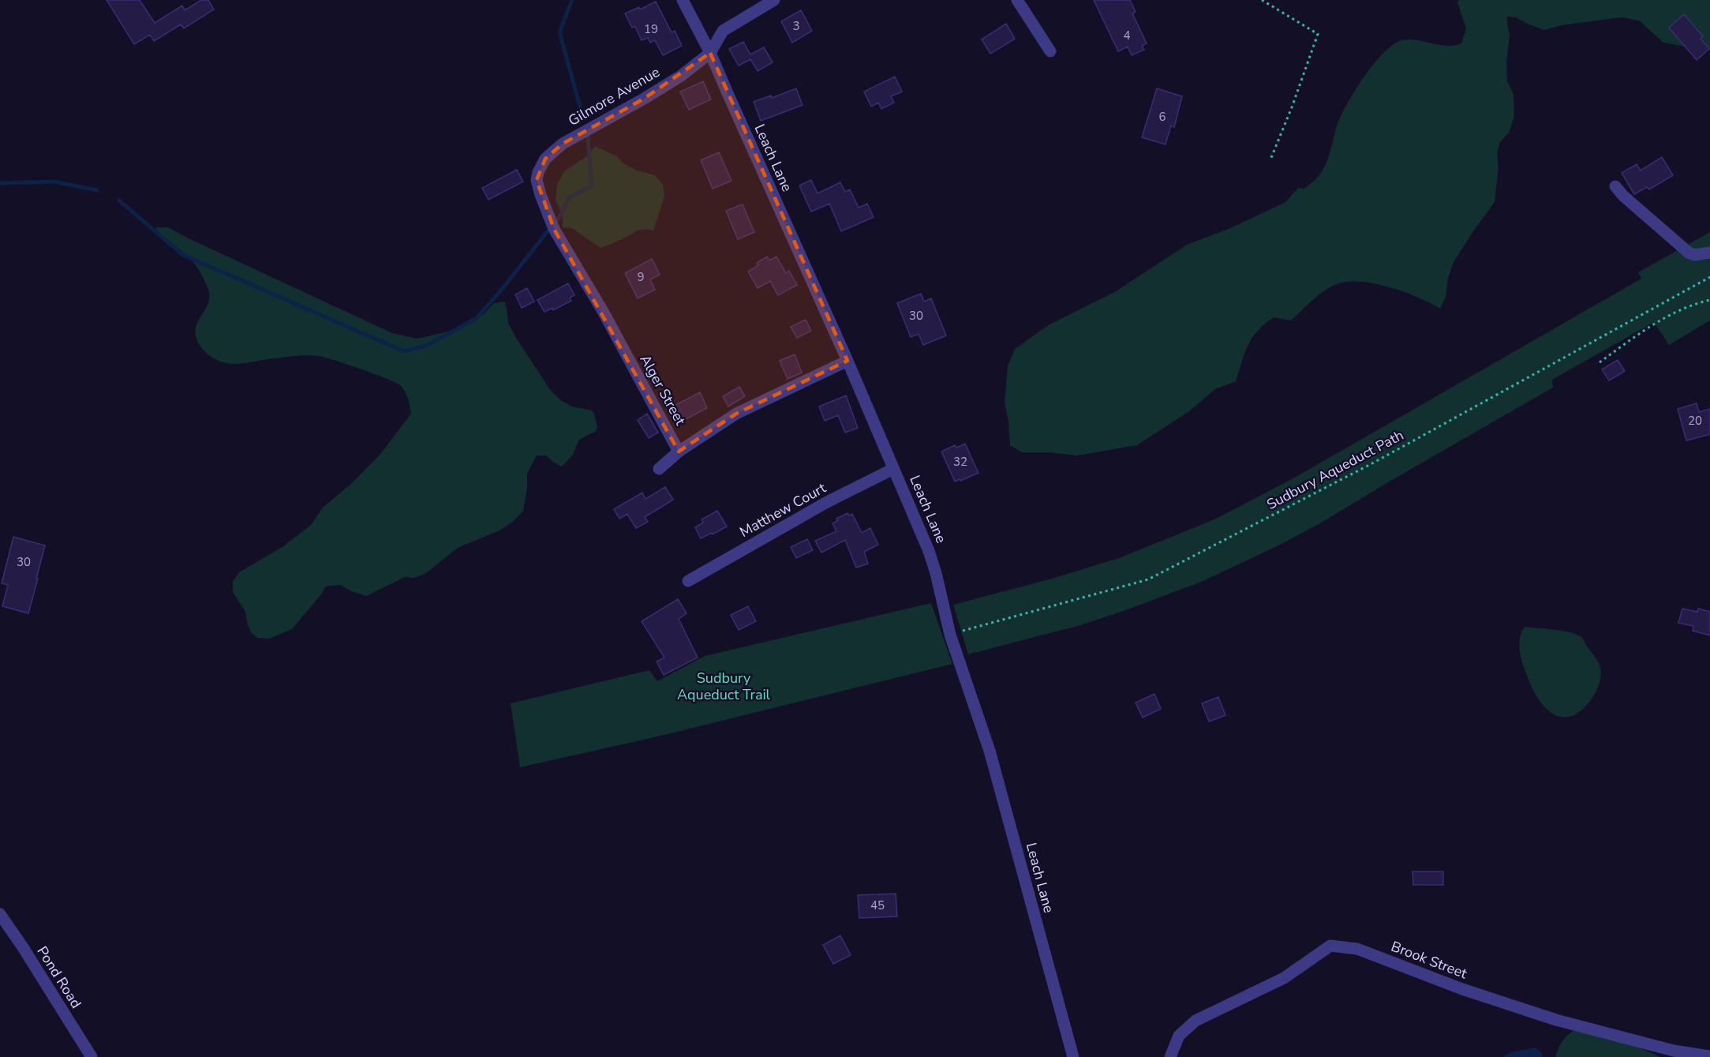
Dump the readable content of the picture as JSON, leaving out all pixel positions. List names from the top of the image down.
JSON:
{
  "streets": {
    "street": [
      "Gilmore Avenue",
      "Leach Lane",
      "Alger Street",
      "Matthew Court",
      "Brook Street",
      "Pond Road"
    ],
    "path": ["Sudbury Aqueduct Path"]
  },
  "crossings": [
    ["Gilmore Avenue", "Leach Lane"],
    ["Gilmore Avenue", "Alger Street"],
    ["Leach Lane", "Alger Street"],
    ["Leach Lane", "Sudbury Aqueduct Path"],
    ["Leach Lane", "Matthew Court"]
  ],
  "parks": ["Sudbury Aqueduct Trail"],
  "house_numbers": [
    "3",
    "19",
    "4",
    "6",
    "9",
    "30",
    "20",
    "32",
    "30",
    "45"
  ]
}
